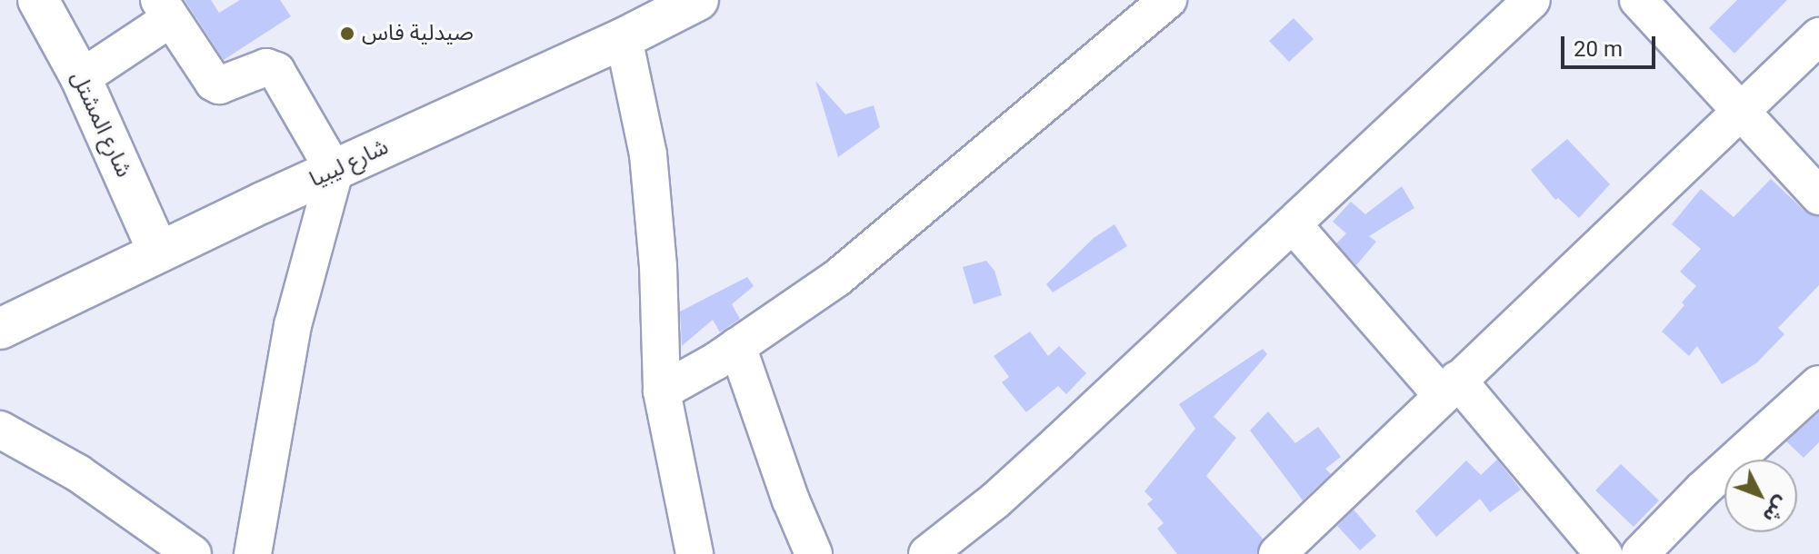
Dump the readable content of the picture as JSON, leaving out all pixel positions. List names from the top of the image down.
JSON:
{
  "streets": {
    "main road": ["شارع المشتل", "شارع ليبيا"]
  },
  "crossings": [
    ["شارع المشتل", "شارع ليبيا"]
  ],
  "places": ["صيدلية فاس"],
  "scale_bar": "20 m",
  "north": "bottom right"
}
